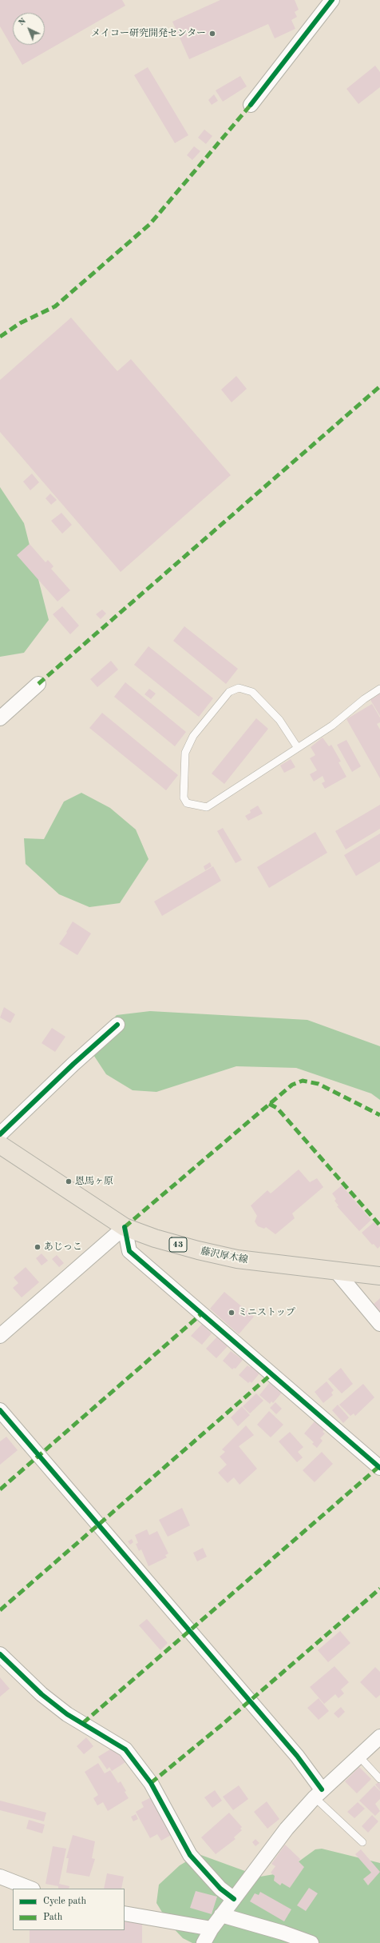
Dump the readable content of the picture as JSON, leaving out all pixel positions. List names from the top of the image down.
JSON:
{
  "streets": {
    "main road": ["43", "藤沢厚木線"]
  },
  "places": [
    "メイコー研究開発センター",
    "恩馬ヶ原",
    "あじっこ",
    "ミニストップ"
  ],
  "legend": ["Cycle path", "Path"],
  "north": "top left"
}
